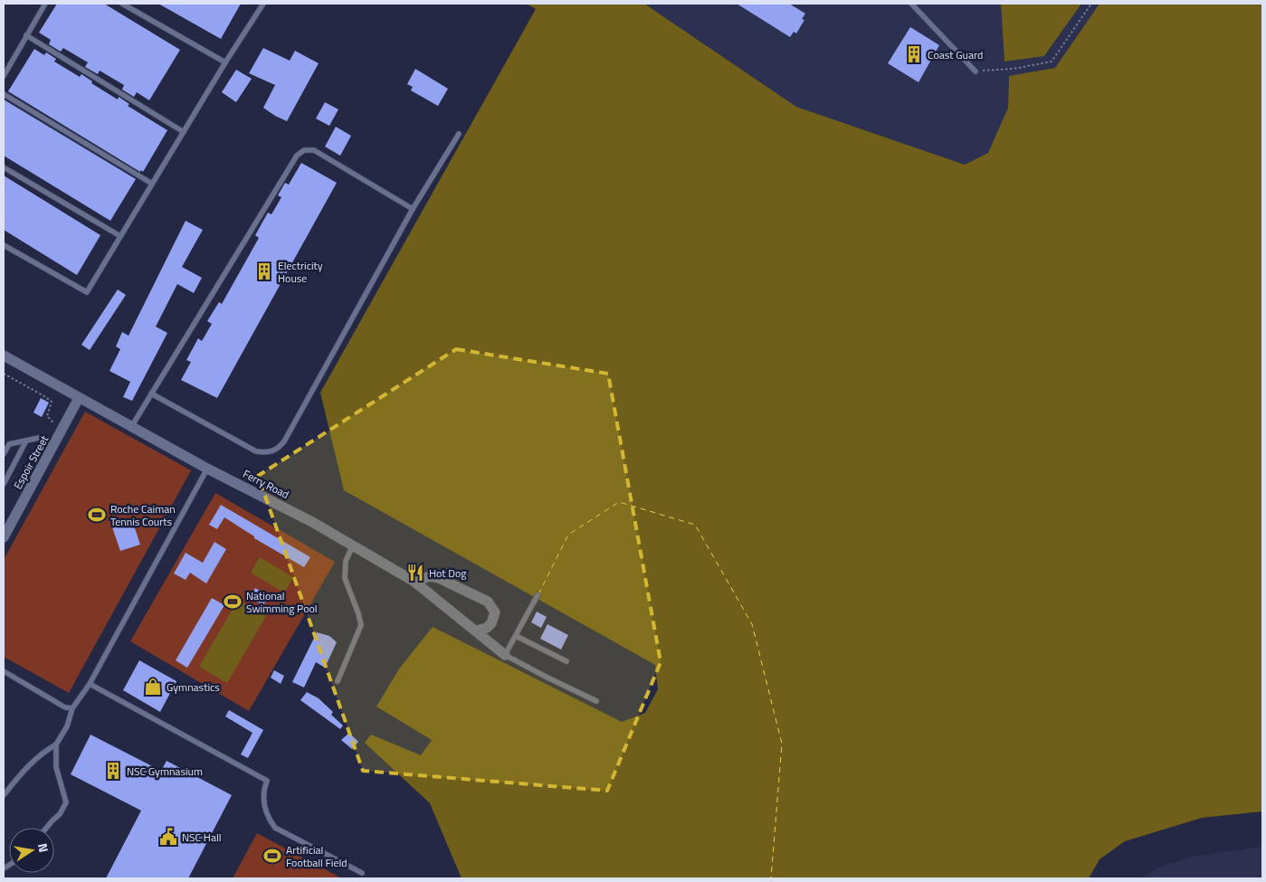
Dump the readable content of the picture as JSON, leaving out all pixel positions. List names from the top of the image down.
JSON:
{
  "streets": {
    "street": ["Espoir Street", "Ferry Road"]
  },
  "crossings": [
    ["Espoir Street", "Ferry Road"]
  ],
  "places": {
    "building": ["Coast Guard", "Electricity House", "NSC Gymnasium"],
    "sports": ["Roche Caiman Tennis Courts", "National Swimming Pool", "Artificial Football Field"],
    "restaurant": ["Hot Dog"],
    "shop": ["Gymnastics"],
    "public building": ["NSC Hall"]
  },
  "north": "right"
}
